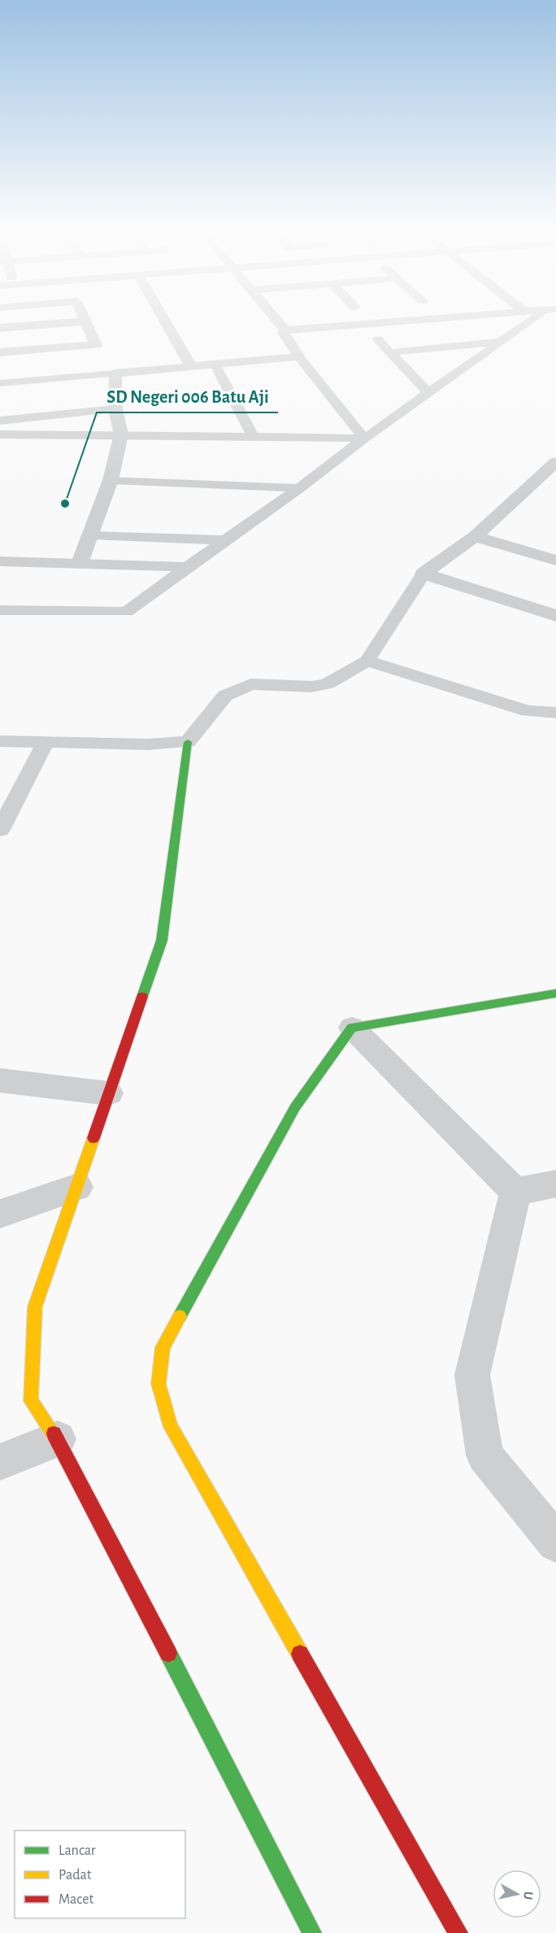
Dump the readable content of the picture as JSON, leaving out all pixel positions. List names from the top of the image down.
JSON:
{
  "places": ["SD Negeri 006 Batu Aji"],
  "legend": ["Lancar", "Padat", "Macet"],
  "north": "right"
}
